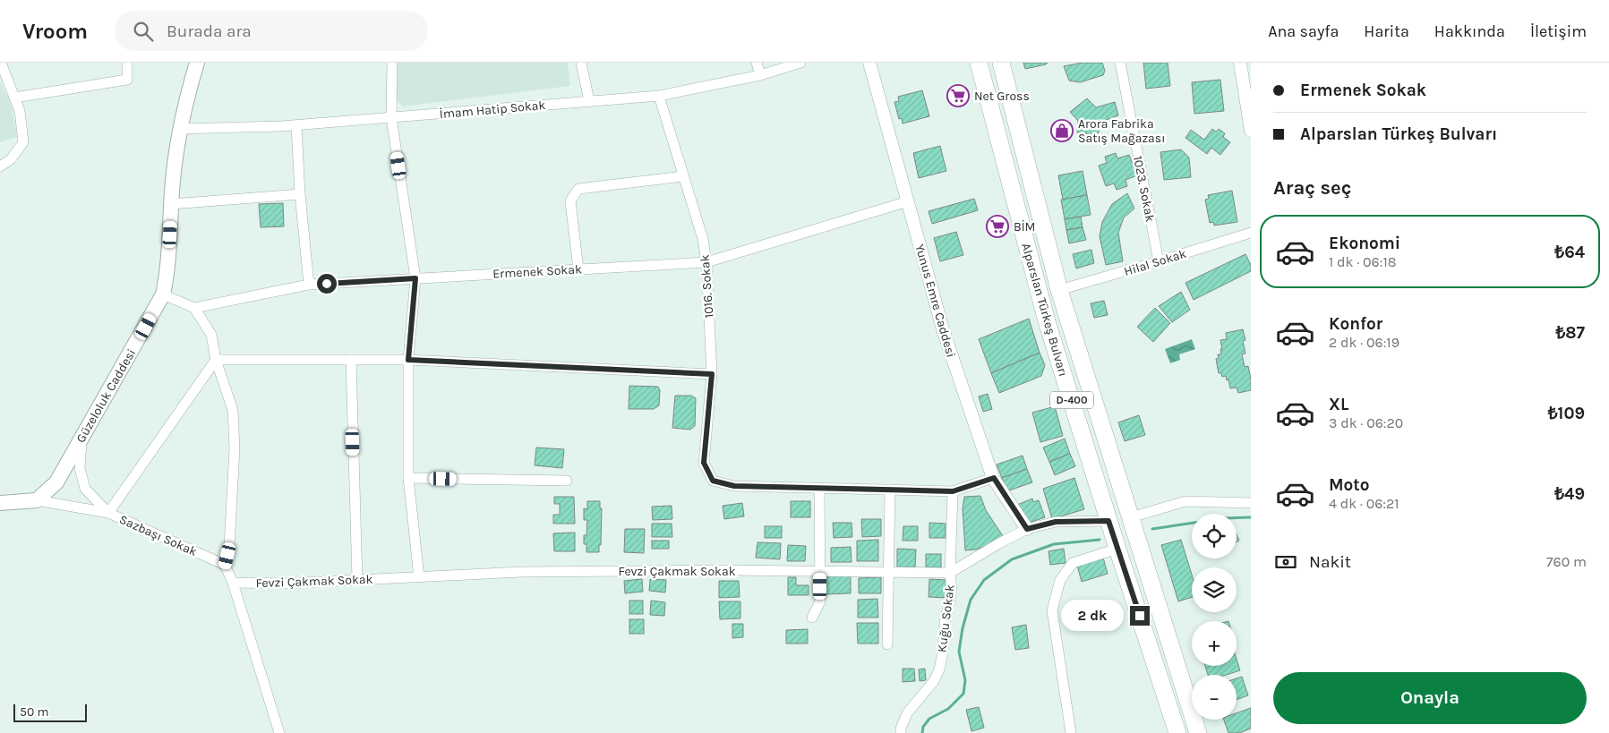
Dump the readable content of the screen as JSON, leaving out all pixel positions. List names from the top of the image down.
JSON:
{
  "streets": {
    "highway": ["Alparslan Türkeş Bulvarı", "D-400"],
    "main road": ["Güzeloluk Caddesi"],
    "street": [
      "İmam Hatip Sokak",
      "1023. Sokak",
      "Hilal Sokak",
      "Ermenek Sokak",
      "1016. Sokak",
      "Yunus Emre Caddesi",
      "Sazbaşı Sokak",
      "Fevzi Çakmak Sokak",
      "Kuğu Sokak"
    ]
  },
  "crossings": [
    ["İmam Hatip Sokak", "1016. Sokak"],
    ["İmam Hatip Sokak", "Güzeloluk Caddesi"],
    ["1023. Sokak", "Hilal Sokak"],
    ["Hilal Sokak", "Alparslan Türkeş Bulvarı"],
    ["Ermenek Sokak", "1016. Sokak"],
    ["Ermenek Sokak", "Yunus Emre Caddesi"],
    ["Güzeloluk Caddesi", "Sazbaşı Sokak"],
    ["Fevzi Çakmak Sokak", "Kuğu Sokak"]
  ],
  "places": {
    "supermarket": ["Net Gross", "BİM"],
    "shop": ["Arora Fabrika Satış Mağazası"]
  },
  "scale_bar": "50 m",
  "page": {
    "header": "Vroom",
    "search": "Burada ara",
    "nav": [
      "Ana sayfa",
      "Harita",
      "Hakkında",
      "İletişim"
    ],
    "banner": ["Ermenek Sokak", "Alparslan Türkeş Bulvarı"],
    "heading": "Araç seç",
    "list": [
      {
        "name": "Ekonomi",
        "note": "1 dk · 06:18",
        "value": "₺64"
      },
      {
        "name": "Konfor",
        "note": "2 dk · 06:19",
        "value": "₺87"
      },
      {
        "name": "XL",
        "note": "3 dk · 06:20",
        "value": "₺109"
      },
      {
        "name": "Moto",
        "note": "4 dk · 06:21",
        "value": "₺49"
      }
    ],
    "map_buttons": ["+", "−"],
    "pay": ["Nakit", "760 m"],
    "bubble": "2 dk",
    "buttons": "Onayla",
    "scale": "50 m"
  }
}
